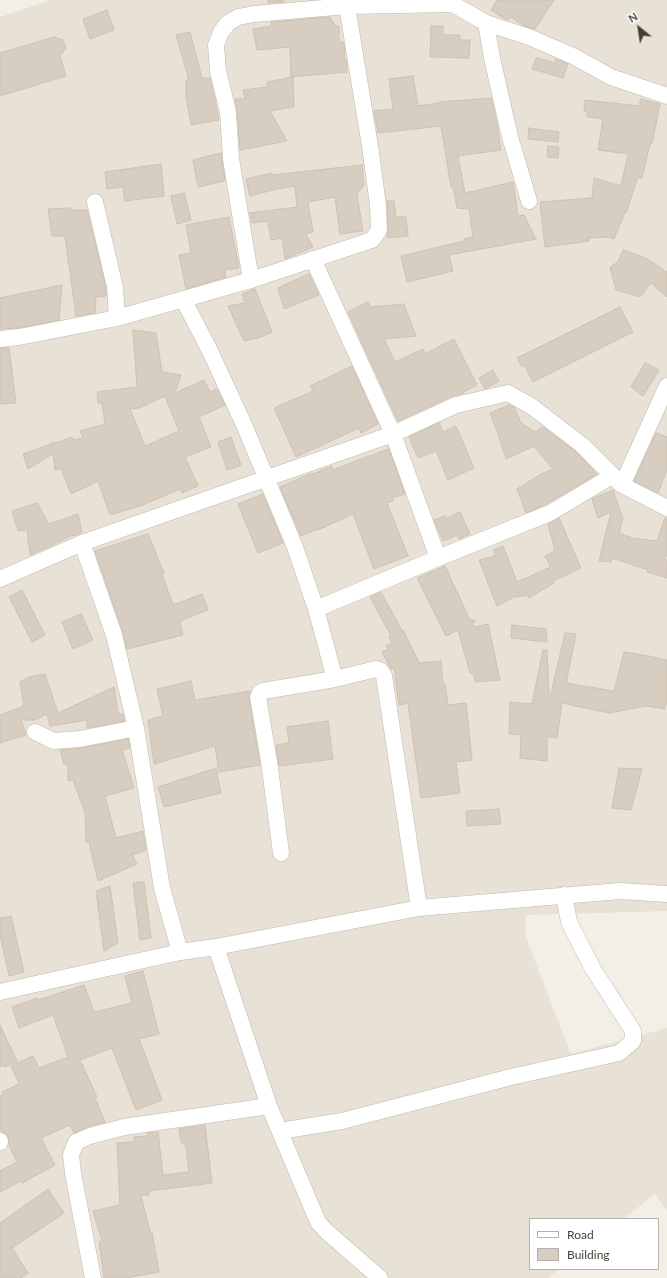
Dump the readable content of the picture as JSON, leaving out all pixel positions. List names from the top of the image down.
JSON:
{
  "legend": ["Road", "Building"],
  "north": "top left"
}
